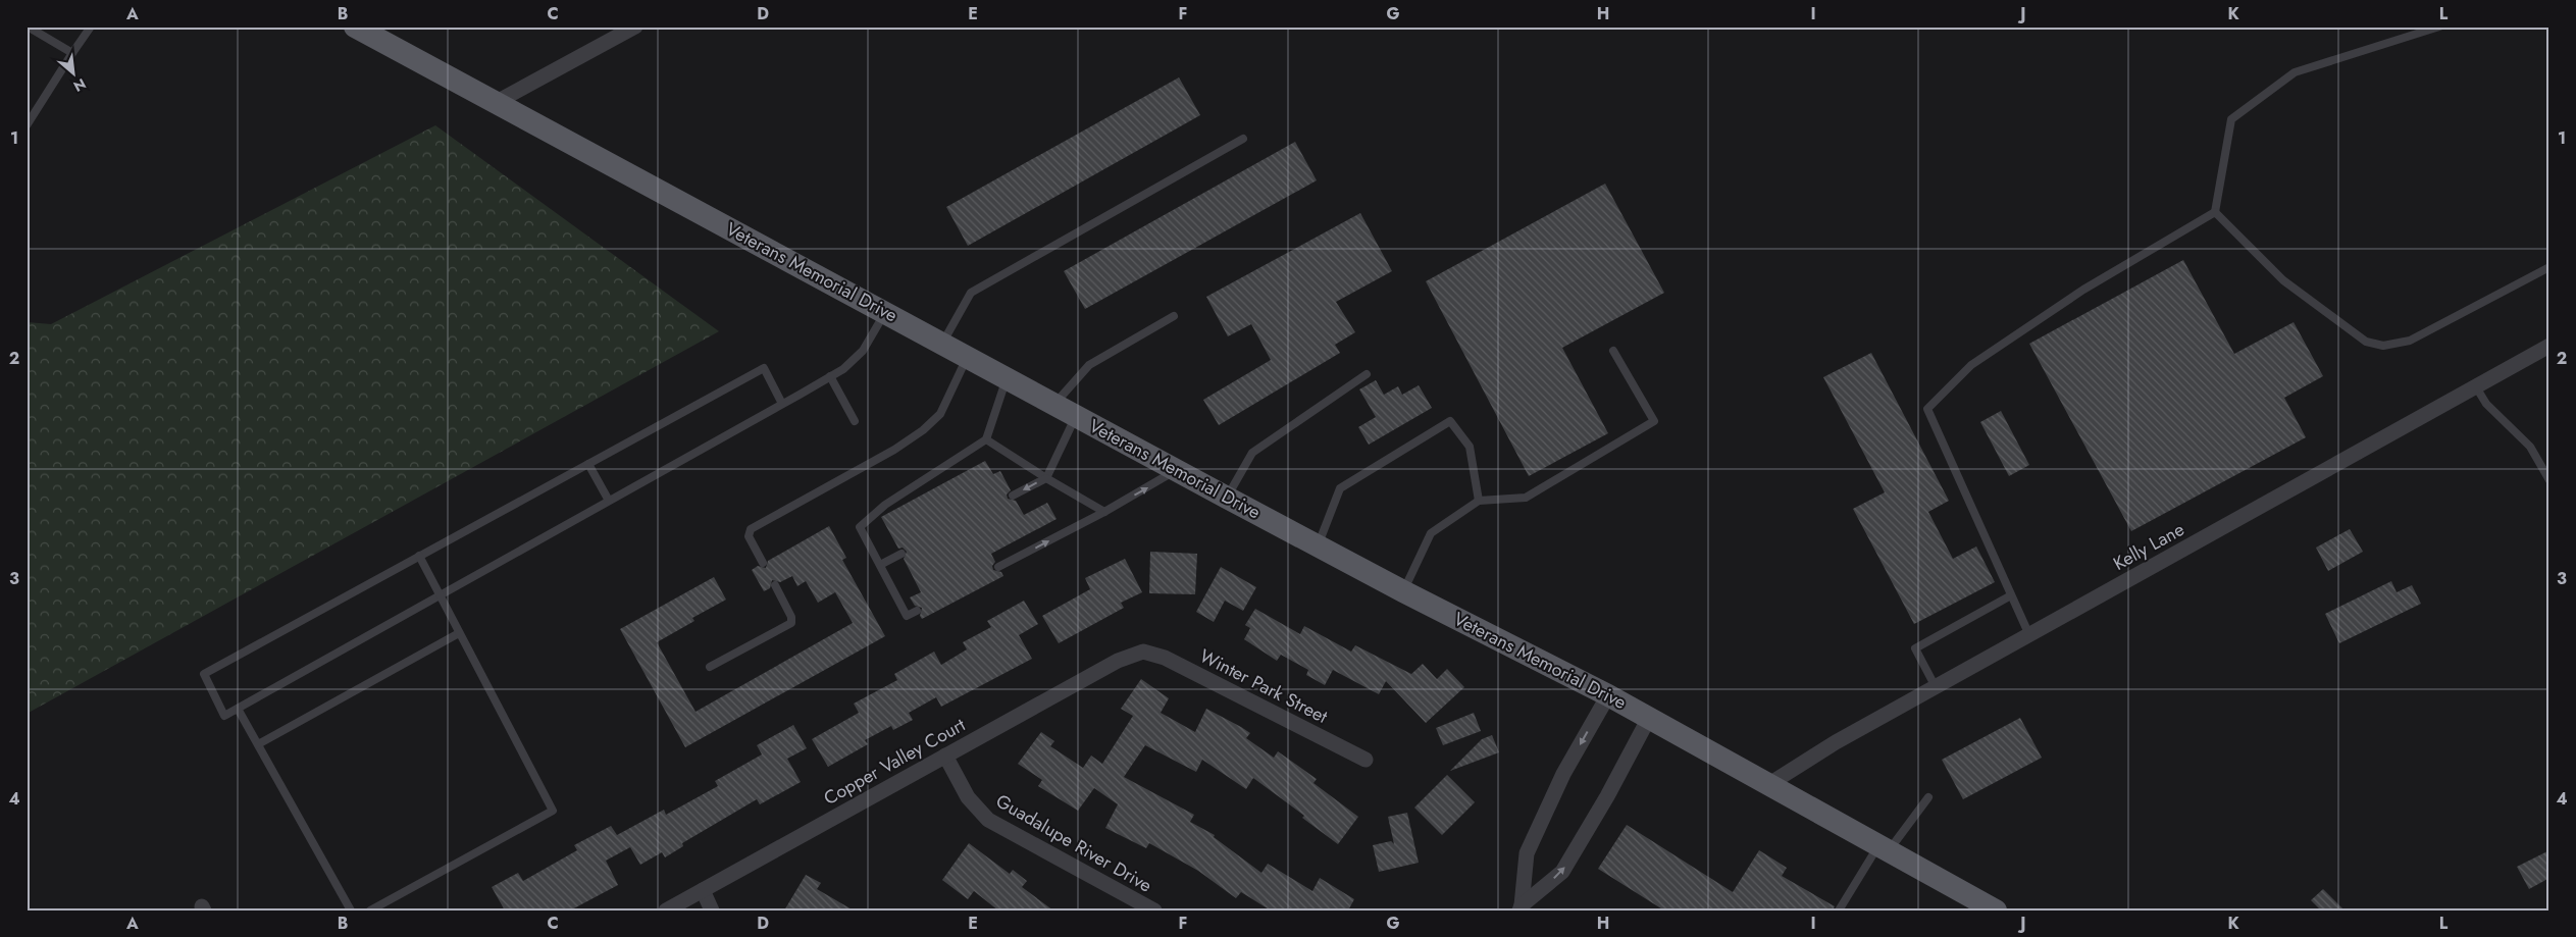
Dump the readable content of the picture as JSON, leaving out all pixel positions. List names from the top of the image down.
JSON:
{
  "streets": {
    "main road": ["Veterans Memorial Drive"],
    "street": [
      "Kelly Lane",
      "Winter Park Street",
      "Copper Valley Court",
      "Guadalupe River Drive"
    ]
  },
  "crossings": [
    ["Veterans Memorial Drive", "Kelly Lane"],
    ["Winter Park Street", "Copper Valley Court"],
    ["Copper Valley Court", "Guadalupe River Drive"]
  ],
  "north": "bottom right",
  "grid": {
    "columns": [
      "A",
      "B",
      "C",
      "D",
      "E",
      "F",
      "G",
      "H",
      "I",
      "J",
      "K",
      "L"
    ],
    "rows": [
      "1",
      "2",
      "3",
      "4"
    ]
  }
}
